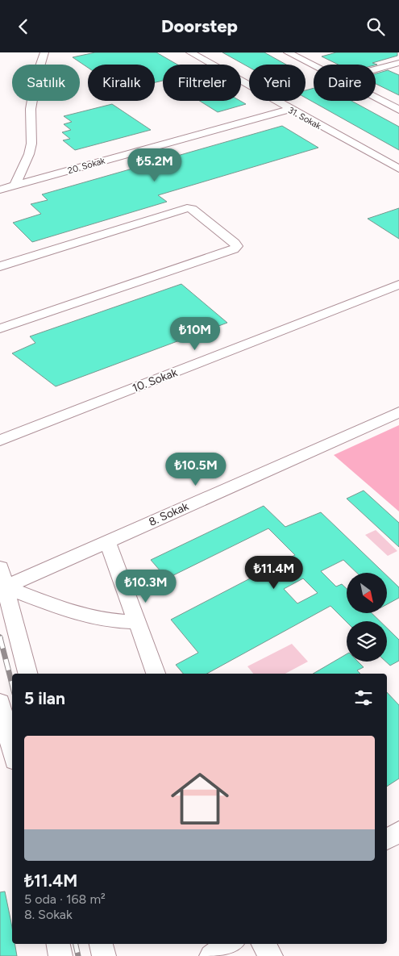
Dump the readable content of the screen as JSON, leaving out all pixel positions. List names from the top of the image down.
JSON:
{
  "streets": {
    "street": [
      "31. Sokak",
      "20. Sokak",
      "10. Sokak",
      "8. Sokak"
    ]
  },
  "crossings": [
    ["31. Sokak", "20. Sokak"]
  ],
  "north": "bottom right",
  "page": {
    "header": "Doorstep",
    "chip": [
      "Satılık",
      "Kiralık",
      "Filtreler",
      "Yeni",
      "Daire"
    ],
    "price": [
      "₺5.2M",
      "₺10M",
      "₺10.5M",
      "₺11.4M",
      "₺10.3M"
    ],
    "heading": "5 ilan",
    "list": [
      {
        "name": "₺11.4M",
        "note": "5 oda · 168 m² · 8. Sokak"
      }
    ]
  }
}
